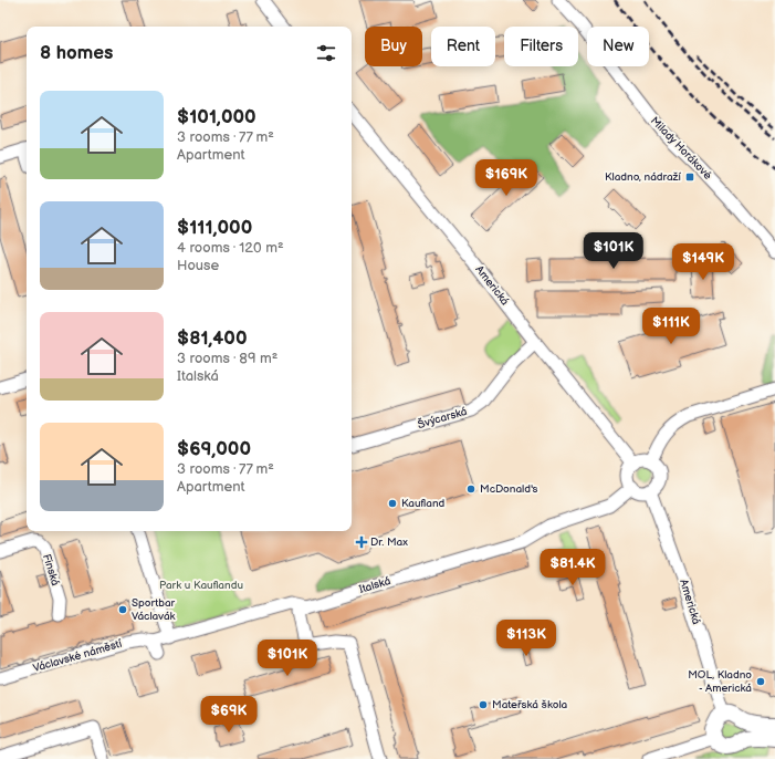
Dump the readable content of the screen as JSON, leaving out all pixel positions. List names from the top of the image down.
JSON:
{
  "streets": {
    "street": [
      "Milady Horákové",
      "Americká",
      "Švýcarská",
      "Finská",
      "Italská",
      "Václavské náměstí"
    ]
  },
  "crossings": [
    ["Americká", "Švýcarská"],
    ["Americká", "Italská"],
    ["Italská", "Václavské náměstí"]
  ],
  "parks": ["Park u Kauflandu"],
  "places": {
    "transit": ["Kladno, nádraží"],
    "other": [
      "McDonald's",
      "Kaufland",
      "Sportbar Václavák",
      "MOL, Kladno - Americká",
      "Mateřská škola"
    ],
    "health": ["Dr. Max"]
  },
  "page": {
    "chip": [
      "Buy",
      "Rent",
      "Filters",
      "New"
    ],
    "heading": "8 homes",
    "list": [
      {
        "name": "$101,000",
        "note": "3 rooms · 77 m² · Apartment"
      },
      {
        "name": "$111,000",
        "note": "4 rooms · 120 m² · House"
      },
      {
        "name": "$81,400",
        "note": "3 rooms · 89 m² · Italská"
      },
      {
        "name": "$69,000",
        "note": "3 rooms · 77 m² · Apartment"
      }
    ],
    "price": [
      "$169K",
      "$101K",
      "$149K",
      "$111K",
      "$81.4K",
      "$113K",
      "$101K",
      "$69K"
    ]
  }
}
